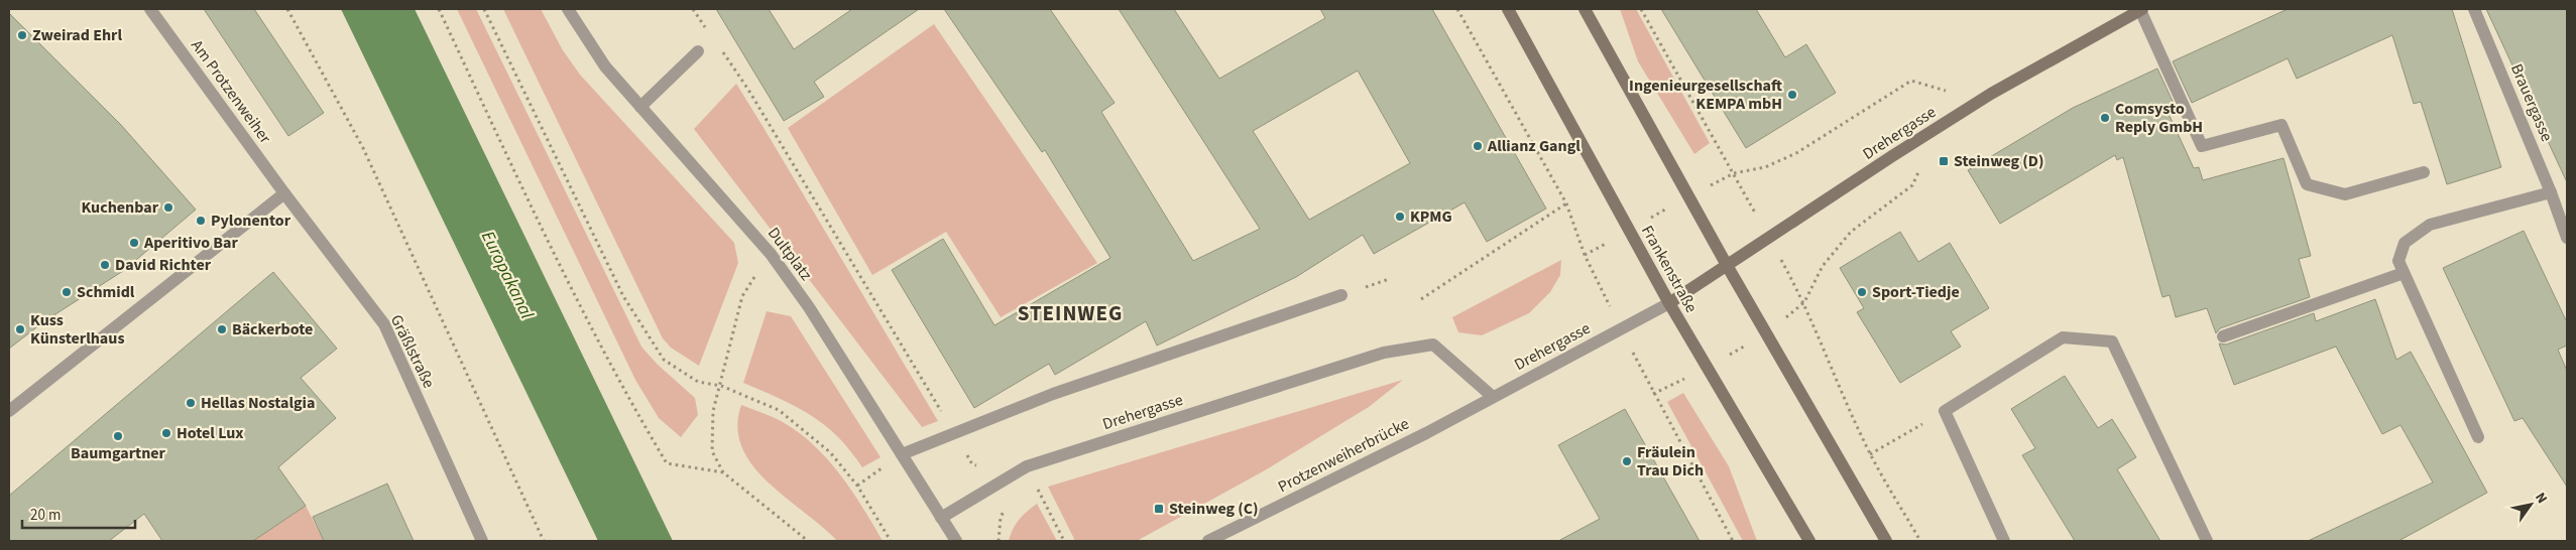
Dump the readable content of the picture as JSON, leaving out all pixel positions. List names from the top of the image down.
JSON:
{
  "streets": {
    "main road": ["Drehergasse", "Frankenstraße"],
    "street": [
      "Am Protzenweiher",
      "Brauergasse",
      "Dultplatz",
      "Gräßlstraße",
      "Protzenweiherbrücke"
    ]
  },
  "crossings": [
    ["Am Protzenweiher", "Gräßlstraße"],
    ["Drehergasse", "Dultplatz"],
    ["Drehergasse", "Frankenstraße"],
    ["Drehergasse", "Protzenweiherbrücke"]
  ],
  "districts": ["STEINWEG"],
  "water": ["Europakanal"],
  "places": {
    "other": [
      "Zweirad Ehrl",
      "Ingenieurgesellschaft KEMPA mbH",
      "Comsysto Reply GmbH",
      "Allianz Gangl",
      "Kuchenbar",
      "KPMG",
      "Pylonentor",
      "Aperitivo Bar",
      "David Richter",
      "Schmidl",
      "Sport-Tiedje",
      "Kuss Künsterlhaus",
      "Bäckerbote",
      "Hellas Nostalgia",
      "Hotel Lux",
      "Baumgartner",
      "Fräulein Trau Dich"
    ],
    "transit": ["Steinweg (D)", "Steinweg (C)"]
  },
  "scale_bar": "20 m",
  "north": "top right"
}
